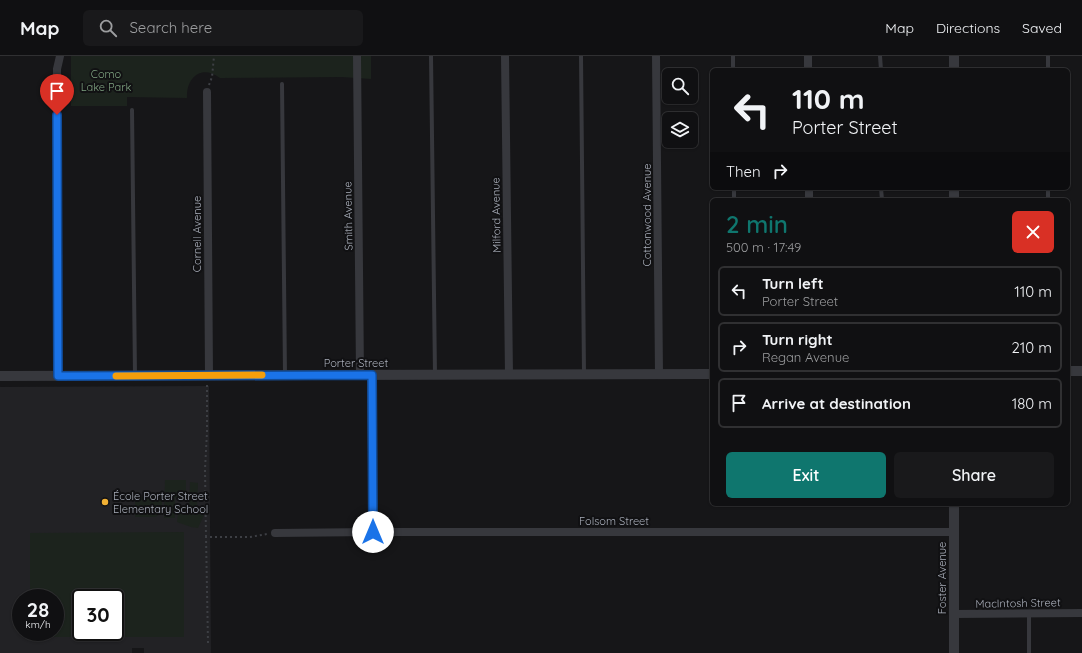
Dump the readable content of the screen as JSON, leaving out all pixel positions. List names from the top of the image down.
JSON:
{
  "streets": {
    "street": [
      "Milford Avenue",
      "Cottonwood Avenue",
      "Smith Avenue",
      "Cornell Avenue",
      "Porter Street",
      "Folsom Street",
      "Foster Avenue",
      "MacIntosh Street"
    ]
  },
  "crossings": [
    ["Milford Avenue", "Porter Street"],
    ["Cottonwood Avenue", "Porter Street"],
    ["Smith Avenue", "Porter Street"],
    ["Cornell Avenue", "Porter Street"],
    ["Folsom Street", "Foster Avenue"],
    ["Foster Avenue", "MacIntosh Street"]
  ],
  "parks": ["Como Lake Park"],
  "places": ["École Porter Street Elementary School"],
  "page": {
    "header": "Map",
    "search": "Search here",
    "nav": ["Map", "Directions", "Saved"],
    "turn": ["110 m", "Porter Street"],
    "then": "Then",
    "heading": ["2 min", "500 m · 17:49"],
    "list": [
      {
        "name": "Turn left",
        "note": "Porter Street",
        "value": "110 m"
      },
      {
        "name": "Turn right",
        "note": "Regan Avenue",
        "value": "210 m"
      },
      {
        "name": "Arrive at destination",
        "value": "180 m"
      }
    ],
    "buttons": ["Exit", "Share"],
    "speed": "28 km/h",
    "limit": "30"
  }
}
